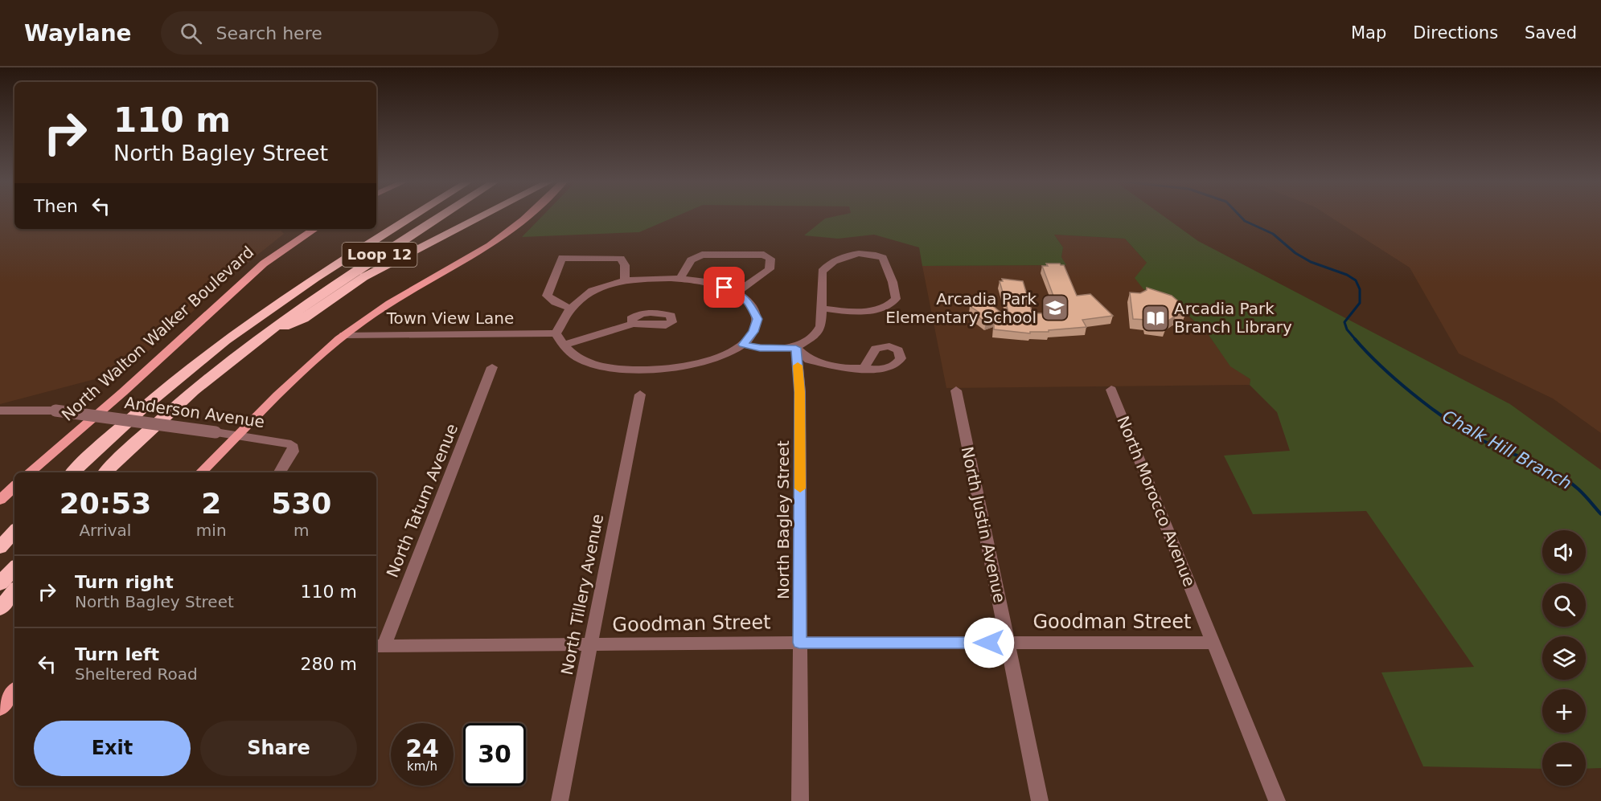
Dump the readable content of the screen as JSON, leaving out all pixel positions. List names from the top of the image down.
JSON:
{
  "streets": {
    "highway": ["Loop 12"],
    "main road": ["North Walton Walker Boulevard"],
    "street": [
      "Town View Lane",
      "Anderson Avenue",
      "North Tatum Avenue",
      "North Morocco Avenue",
      "North Bagley Street",
      "North Justin Avenue",
      "North Tillery Avenue",
      "Goodman Street"
    ]
  },
  "crossings": [
    ["North Tatum Avenue", "Goodman Street"],
    ["North Morocco Avenue", "Goodman Street"],
    ["North Bagley Street", "Goodman Street"],
    ["North Justin Avenue", "Goodman Street"],
    ["North Tillery Avenue", "Goodman Street"]
  ],
  "water": ["Chalk Hill Branch"],
  "places": {
    "school or university": ["Arcadia Park Elementary School"],
    "library": ["Arcadia Park Branch Library"]
  },
  "page": {
    "header": "Waylane",
    "search": "Search here",
    "nav": ["Map", "Directions", "Saved"],
    "turn": ["110 m", "North Bagley Street"],
    "then": "Then",
    "eta": [
      "20:53",
      "Arrival",
      "2",
      "min",
      "530",
      "m"
    ],
    "map_buttons": ["+", "−"],
    "list": [
      {
        "name": "Turn right",
        "note": "North Bagley Street",
        "value": "110 m"
      },
      {
        "name": "Turn left",
        "note": "Sheltered Road",
        "value": "280 m"
      }
    ],
    "buttons": ["Exit", "Share"],
    "speed": "24 km/h",
    "limit": "30"
  }
}
